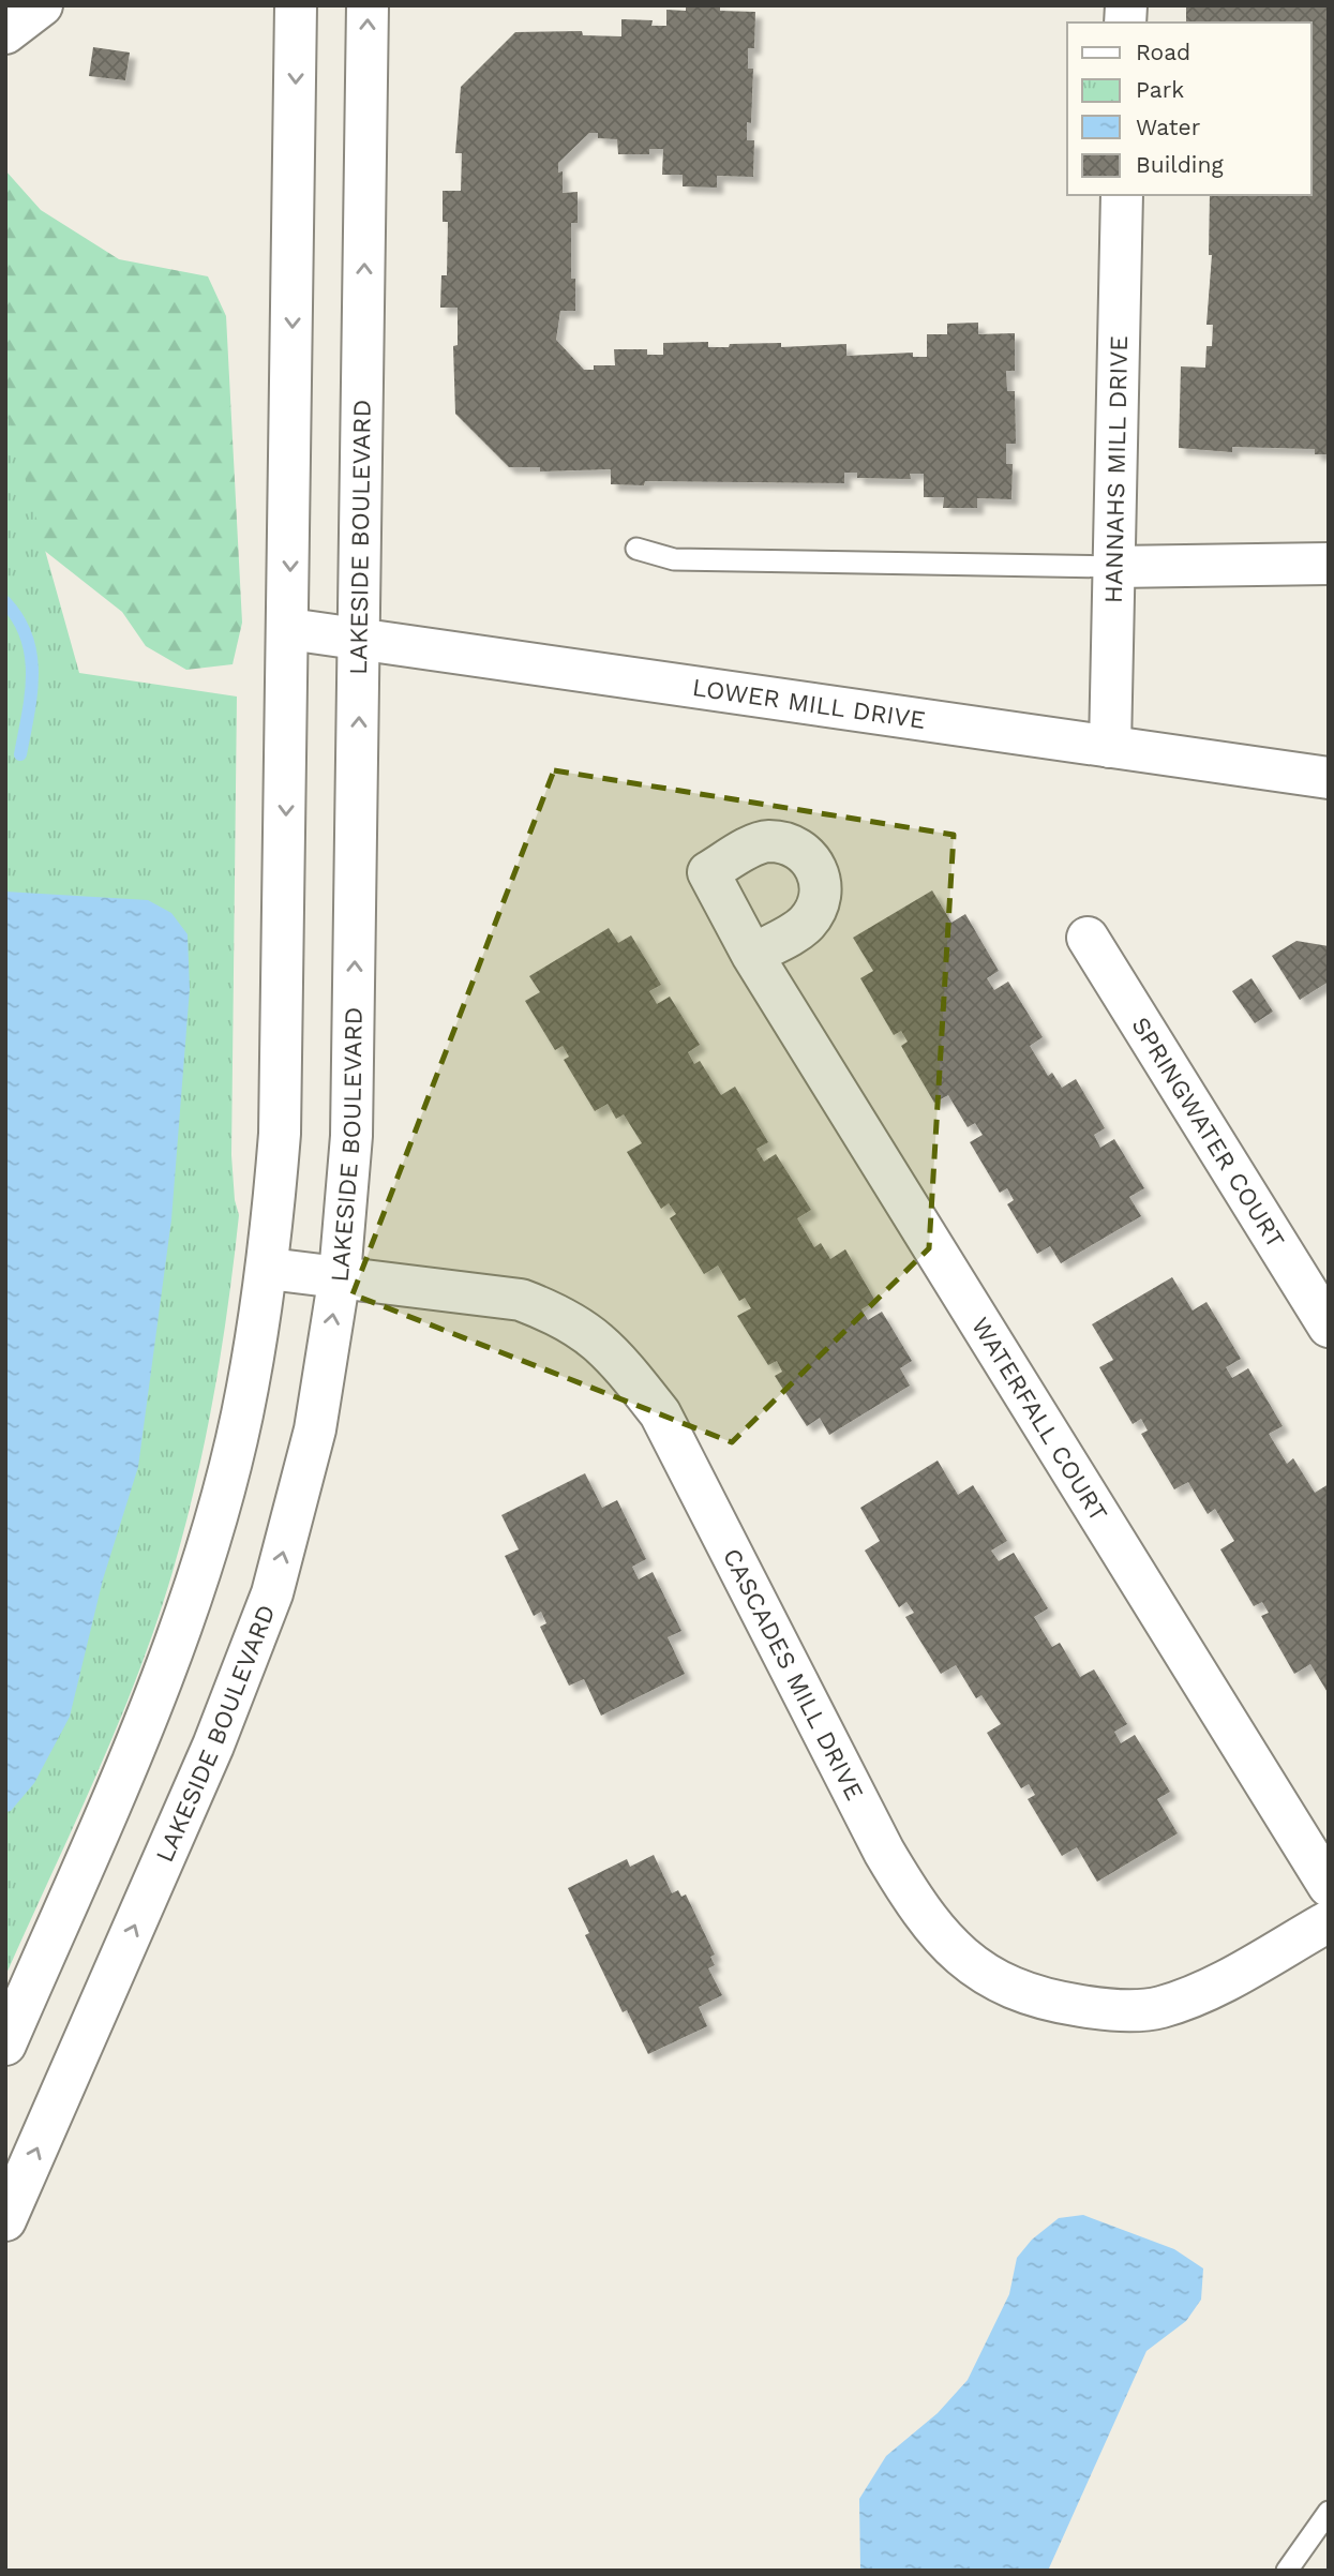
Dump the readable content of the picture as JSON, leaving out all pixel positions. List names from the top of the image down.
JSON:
{
  "streets": {
    "street": [
      "HANNAHS MILL DRIVE",
      "LAKESIDE BOULEVARD",
      "LOWER MILL DRIVE",
      "SPRINGWATER COURT",
      "WATERFALL COURT",
      "CASCADES MILL DRIVE"
    ]
  },
  "crossings": [
    ["HANNAHS MILL DRIVE", "LOWER MILL DRIVE"],
    ["LAKESIDE BOULEVARD", "LOWER MILL DRIVE"],
    ["LAKESIDE BOULEVARD", "CASCADES MILL DRIVE"]
  ],
  "legend": [
    "Road",
    "Park",
    "Water",
    "Building"
  ]
}
